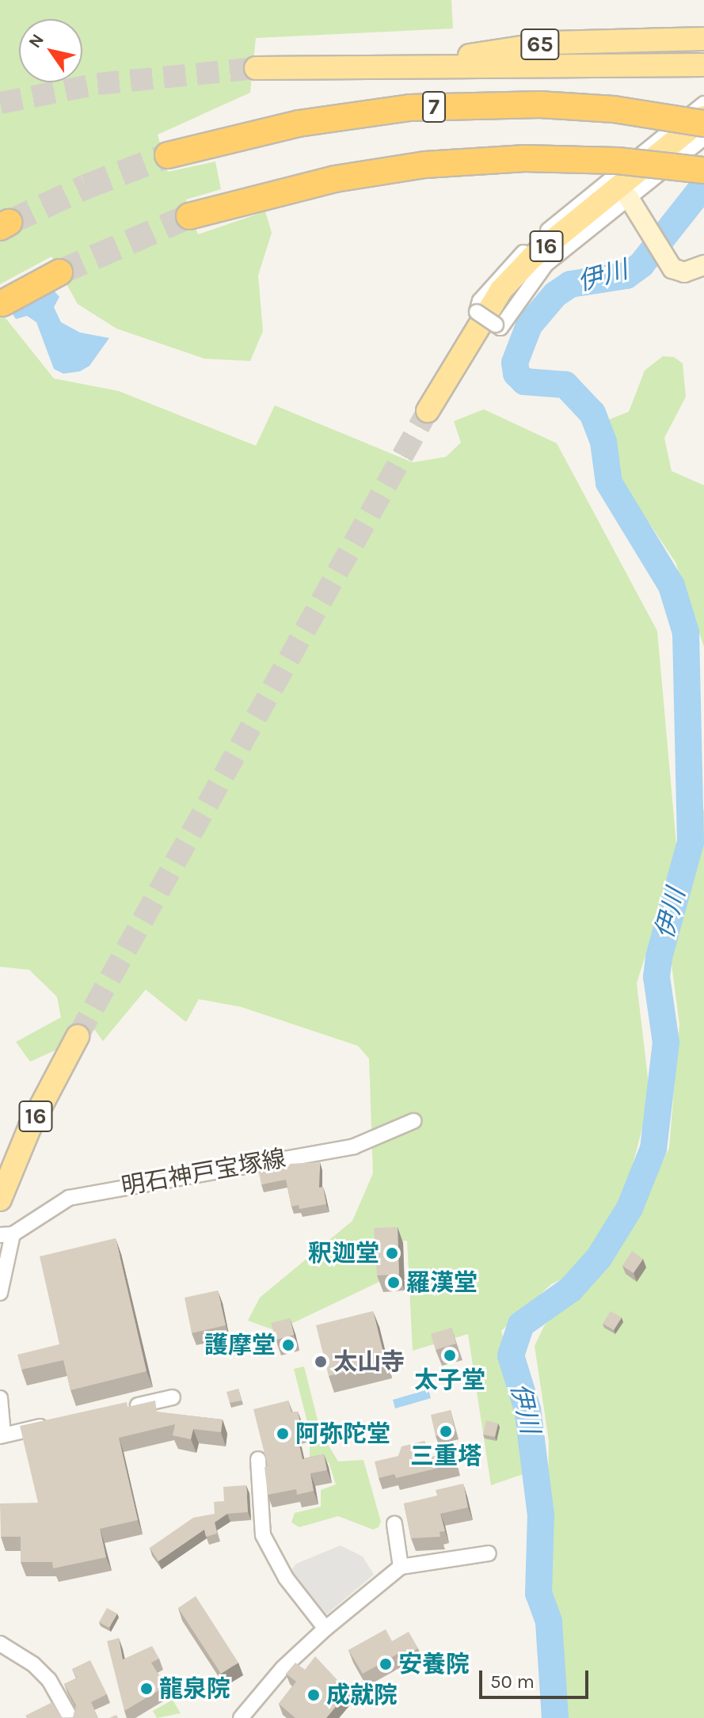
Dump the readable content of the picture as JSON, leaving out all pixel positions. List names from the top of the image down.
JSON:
{
  "streets": {
    "highway": ["7"],
    "main road": ["65", "16"],
    "street": ["明石神戸宝塚線"]
  },
  "water": ["伊川"],
  "places": [
    "釈迦堂",
    "羅漢堂",
    "護摩堂",
    "太子堂",
    "太山寺",
    "三重塔",
    "阿弥陀堂",
    "安養院",
    "龍泉院",
    "成就院"
  ],
  "scale_bar": "50 m",
  "north": "top left"
}
